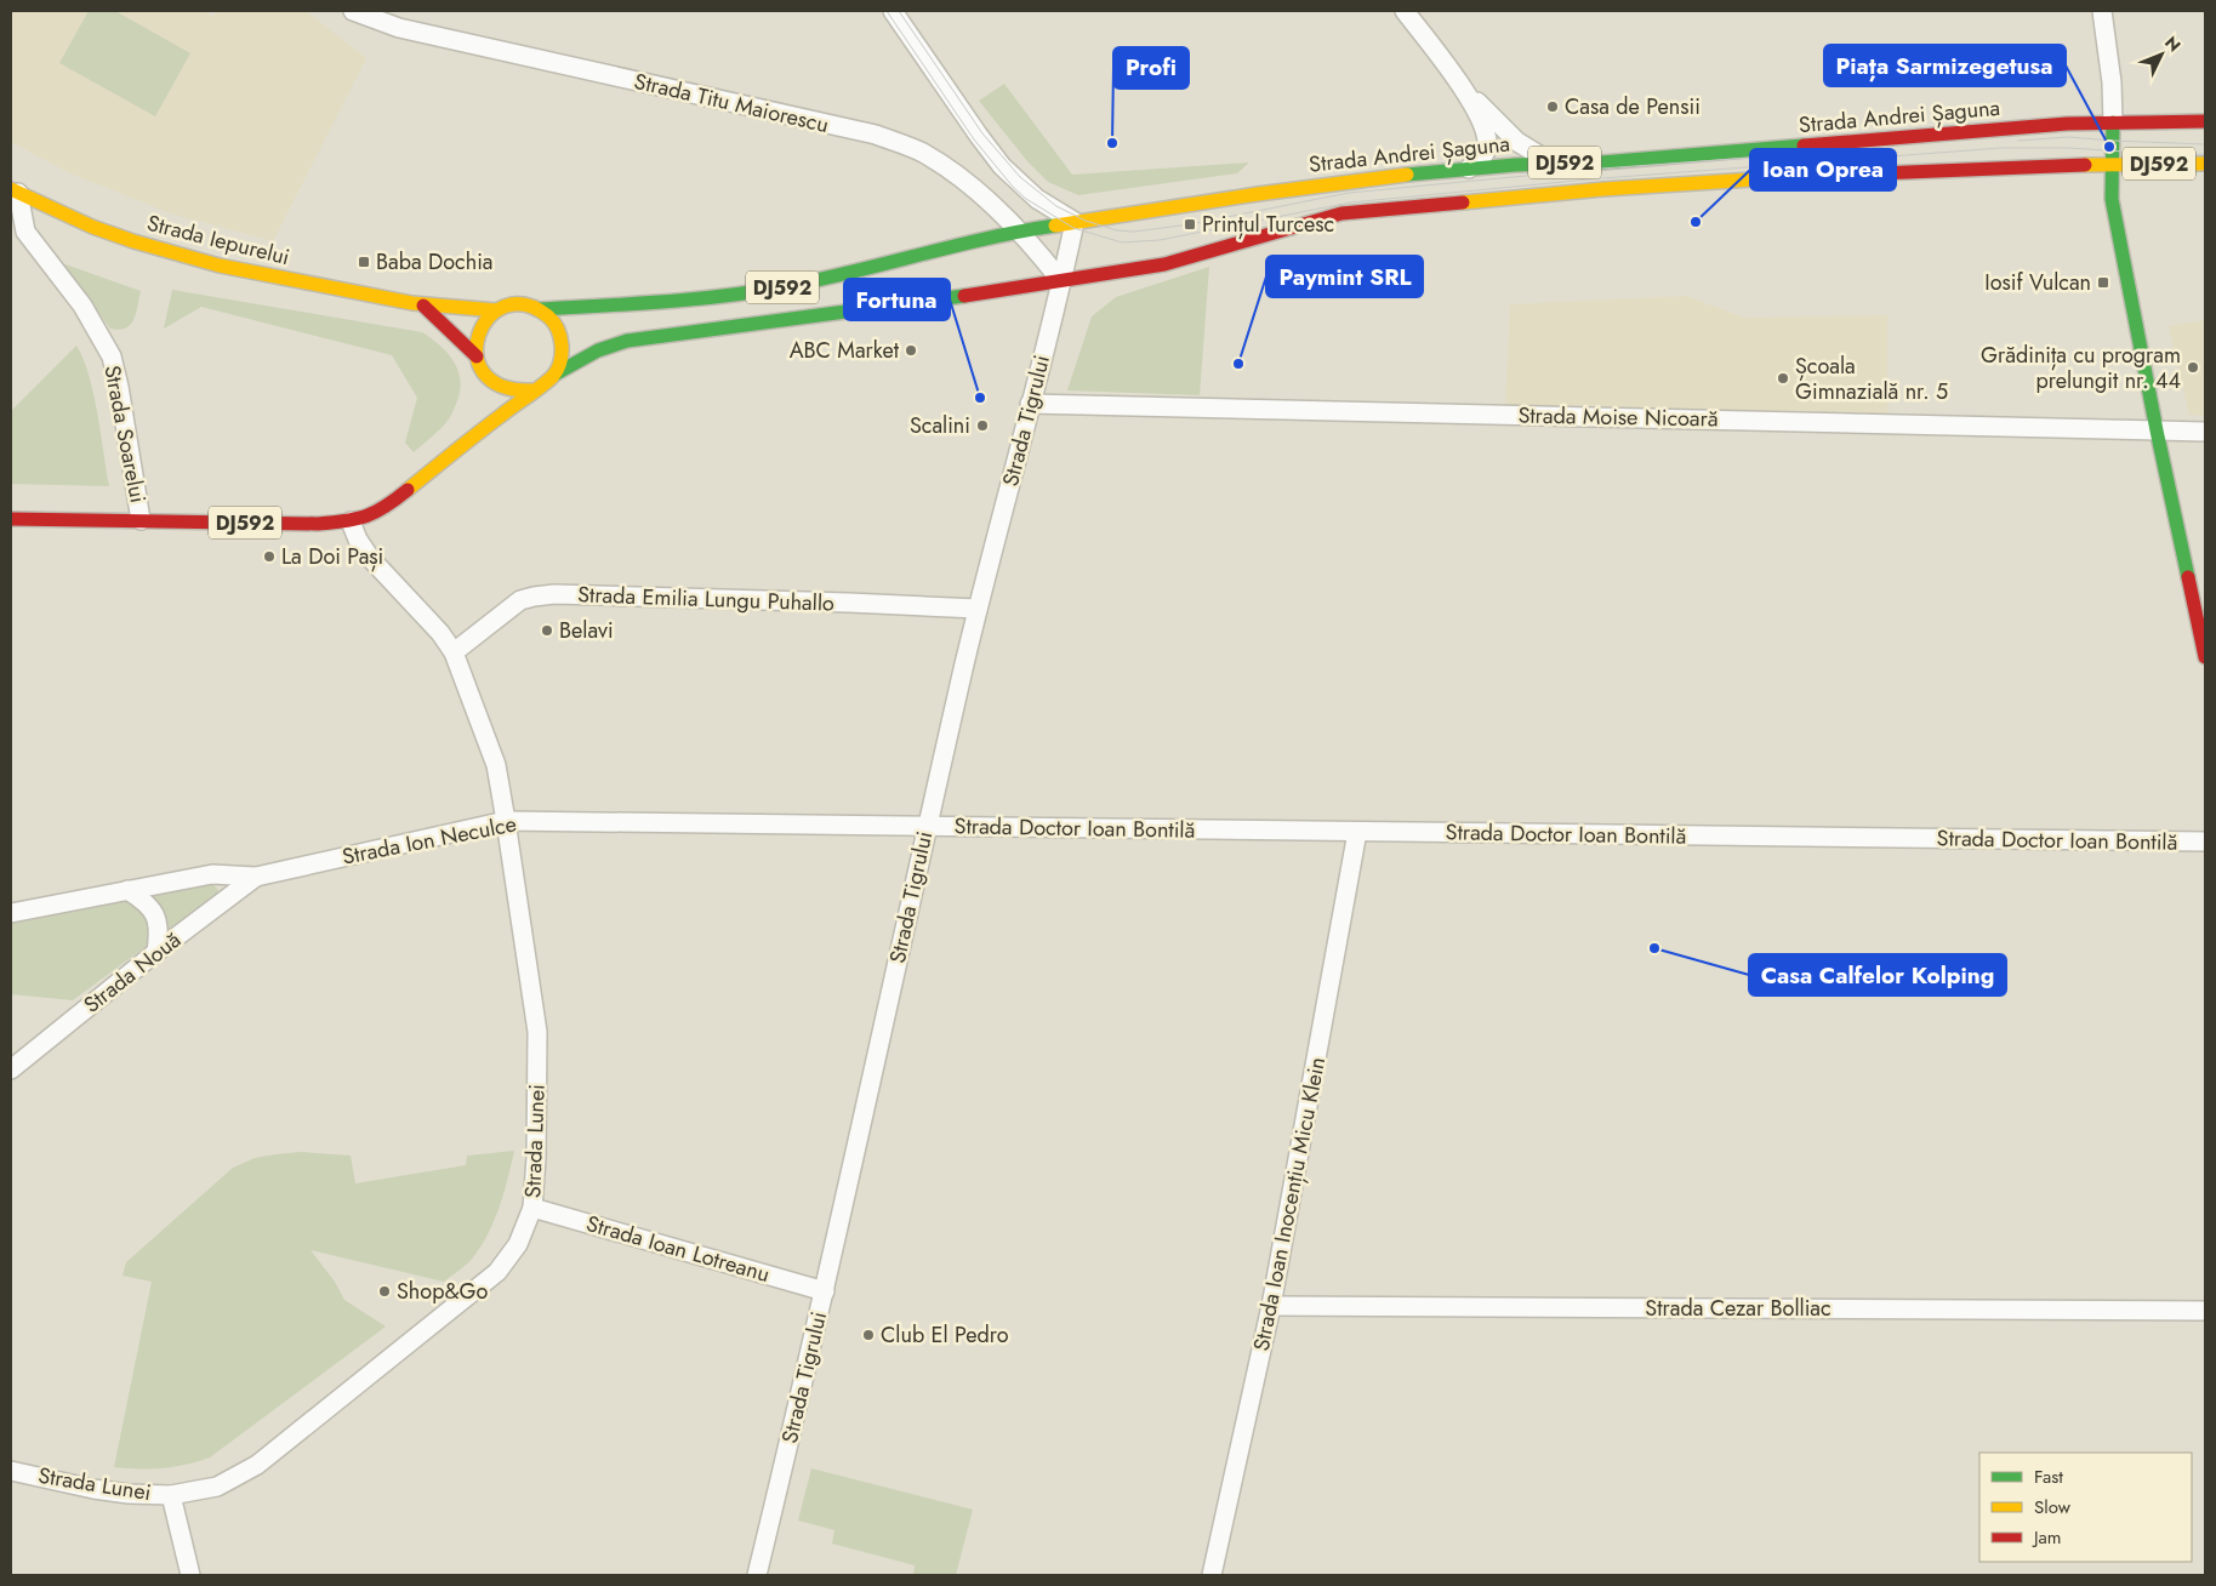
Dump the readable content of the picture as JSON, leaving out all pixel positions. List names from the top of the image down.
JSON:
{
  "streets": {
    "main road": ["Strada Andrei Șaguna", "DJ592", "Strada Iepurelui"],
    "street": [
      "Strada Titu Maiorescu",
      "Strada Moise Nicoară",
      "Strada Tigrului",
      "Strada Soarelui",
      "Strada Emilia Lungu Puhallo",
      "Strada Doctor Ioan Bontilă",
      "Strada Ion Neculce",
      "Strada Nouă",
      "Strada Lunei",
      "Strada Ioan Inocențiu Micu Klein",
      "Strada Ioan Lotreanu",
      "Strada Cezar Bolliac"
    ]
  },
  "crossings": [
    ["Strada Titu Maiorescu", "Strada Andrei Șaguna"],
    ["Strada Titu Maiorescu", "DJ592"],
    ["Strada Titu Maiorescu", "Strada Tigrului"],
    ["Strada Andrei Șaguna", "DJ592"],
    ["Strada Andrei Șaguna", "Strada Tigrului"],
    ["DJ592", "Strada Iepurelui"],
    ["DJ592", "Strada Tigrului"],
    ["DJ592", "Strada Soarelui"],
    ["DJ592", "Strada Lunei"],
    ["Strada Iepurelui", "Strada Soarelui"],
    ["Strada Moise Nicoară", "Strada Tigrului"],
    ["Strada Tigrului", "Strada Emilia Lungu Puhallo"],
    ["Strada Tigrului", "Strada Doctor Ioan Bontilă"],
    ["Strada Tigrului", "Strada Ion Neculce"],
    ["Strada Tigrului", "Strada Ioan Lotreanu"],
    ["Strada Emilia Lungu Puhallo", "Strada Lunei"],
    ["Strada Doctor Ioan Bontilă", "Strada Ion Neculce"],
    ["Strada Doctor Ioan Bontilă", "Strada Ioan Inocențiu Micu Klein"],
    ["Strada Ion Neculce", "Strada Nouă"],
    ["Strada Ion Neculce", "Strada Lunei"],
    ["Strada Lunei", "Strada Ioan Lotreanu"],
    ["Strada Ioan Inocențiu Micu Klein", "Strada Cezar Bolliac"]
  ],
  "places": {
    "other": [
      "Casa de Pensii",
      "Profi",
      "Piața Sarmizegetusa",
      "Ioan Oprea",
      "ABC Market",
      "Paymint SRL",
      "Grădinița cu program prelungit nr. 44",
      "Școala Gimnazială nr. 5",
      "Fortuna",
      "Scalini",
      "La Doi Pași",
      "Belavi",
      "Casa Calfelor Kolping",
      "Shop&Go",
      "Club El Pedro"
    ],
    "transit": ["Prințul Turcesc", "Baba Dochia", "Iosif Vulcan"]
  },
  "legend": ["Fast", "Slow", "Jam"],
  "north": "top right"
}
